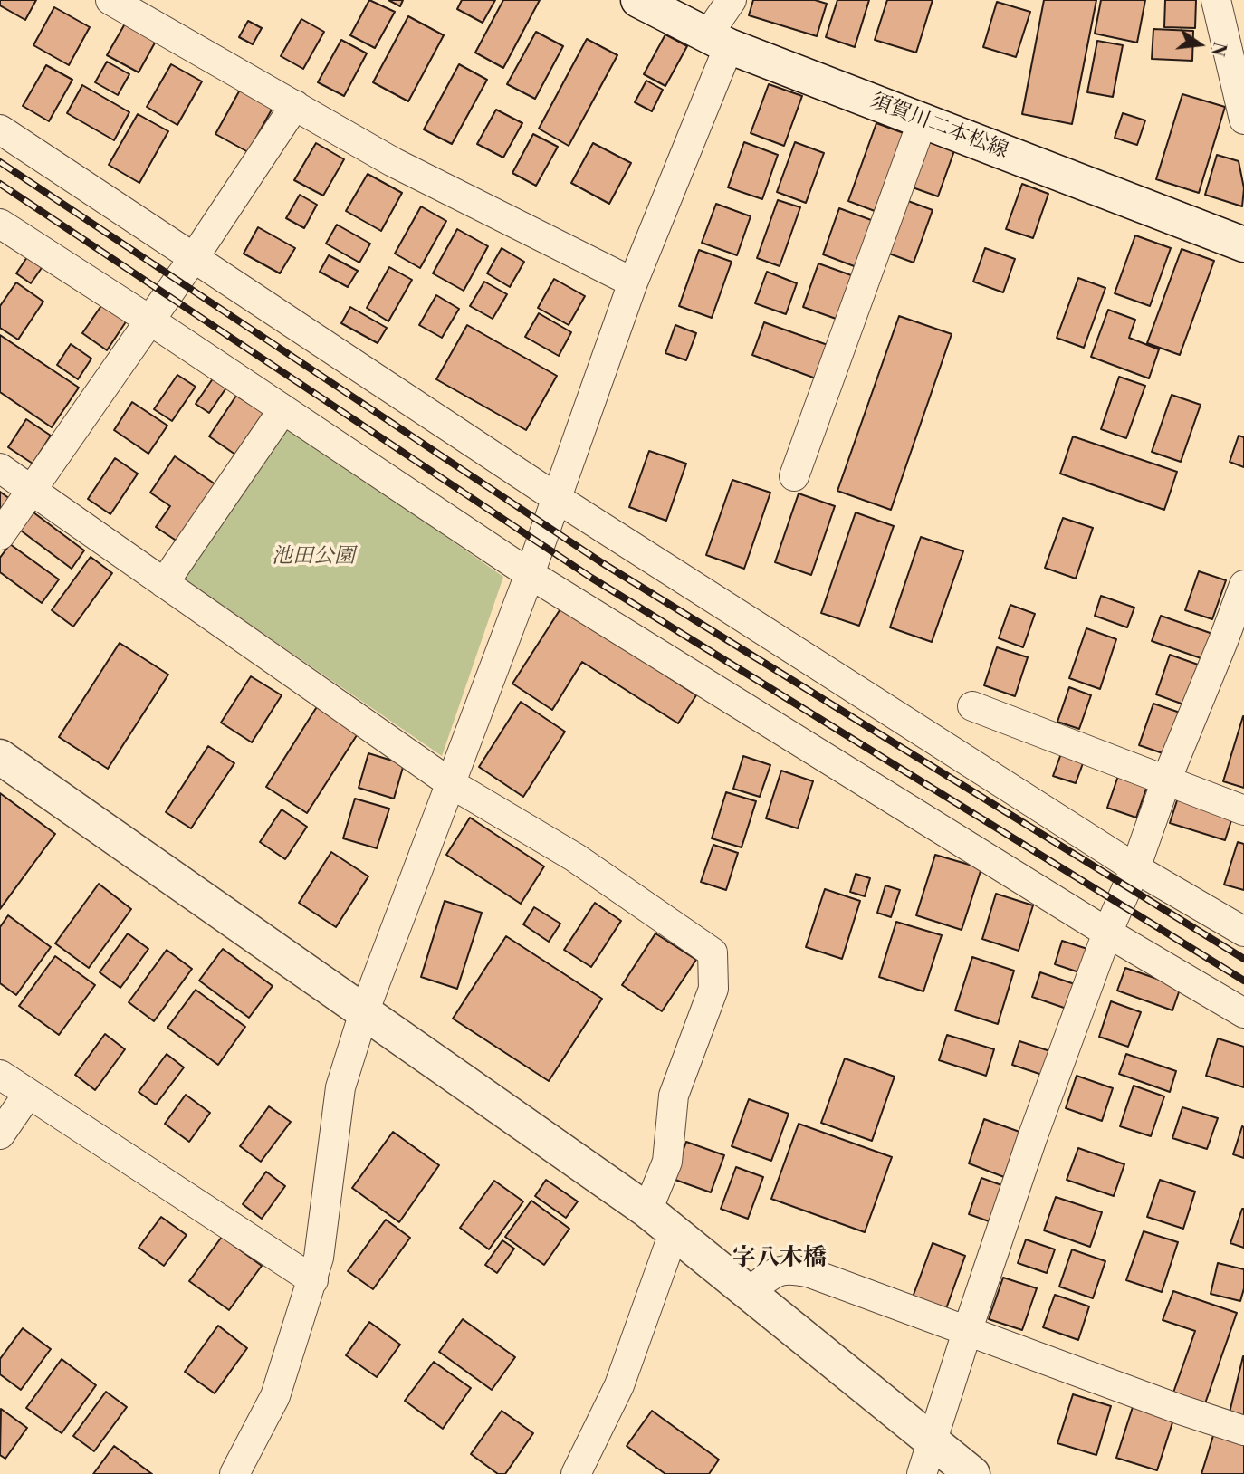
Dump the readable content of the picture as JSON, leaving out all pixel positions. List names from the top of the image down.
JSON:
{
  "streets": {
    "street": ["須賀川二本松線"]
  },
  "districts": ["字八木橋"],
  "parks": ["池田公園"],
  "north": "right"
}
